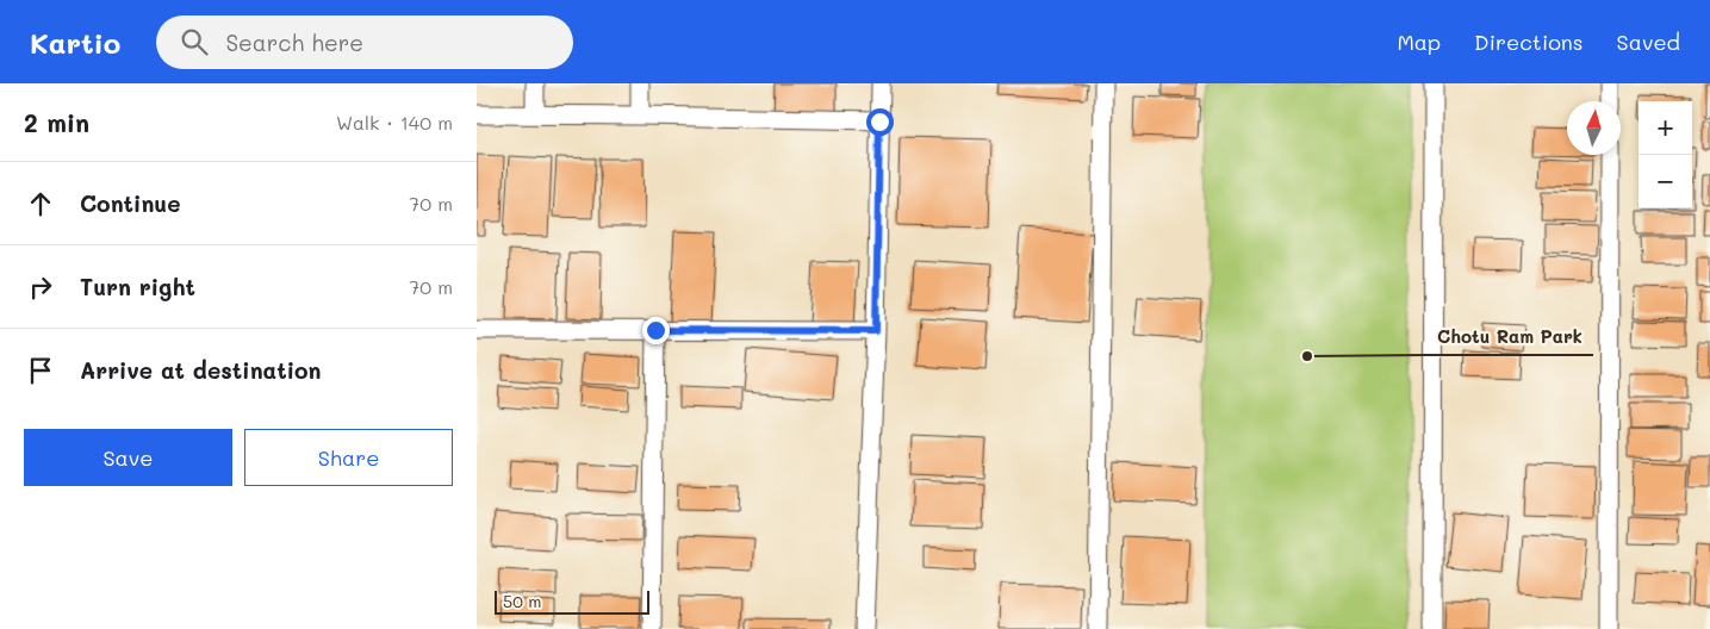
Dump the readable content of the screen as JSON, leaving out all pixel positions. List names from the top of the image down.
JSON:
{
  "places": ["Chotu Ram Park"],
  "scale_bar": "50 m",
  "north": "top",
  "page": {
    "header": "Kartio",
    "search": "Search here",
    "nav": ["Map", "Directions", "Saved"],
    "heading": ["2 min", "Walk · 140 m"],
    "map_buttons": ["+", "−"],
    "list": [
      ["Continue", "70 m"],
      ["Turn right", "70 m"],
      "Arrive at destination"
    ],
    "buttons": ["Save", "Share"],
    "scale": "50 m"
  }
}
